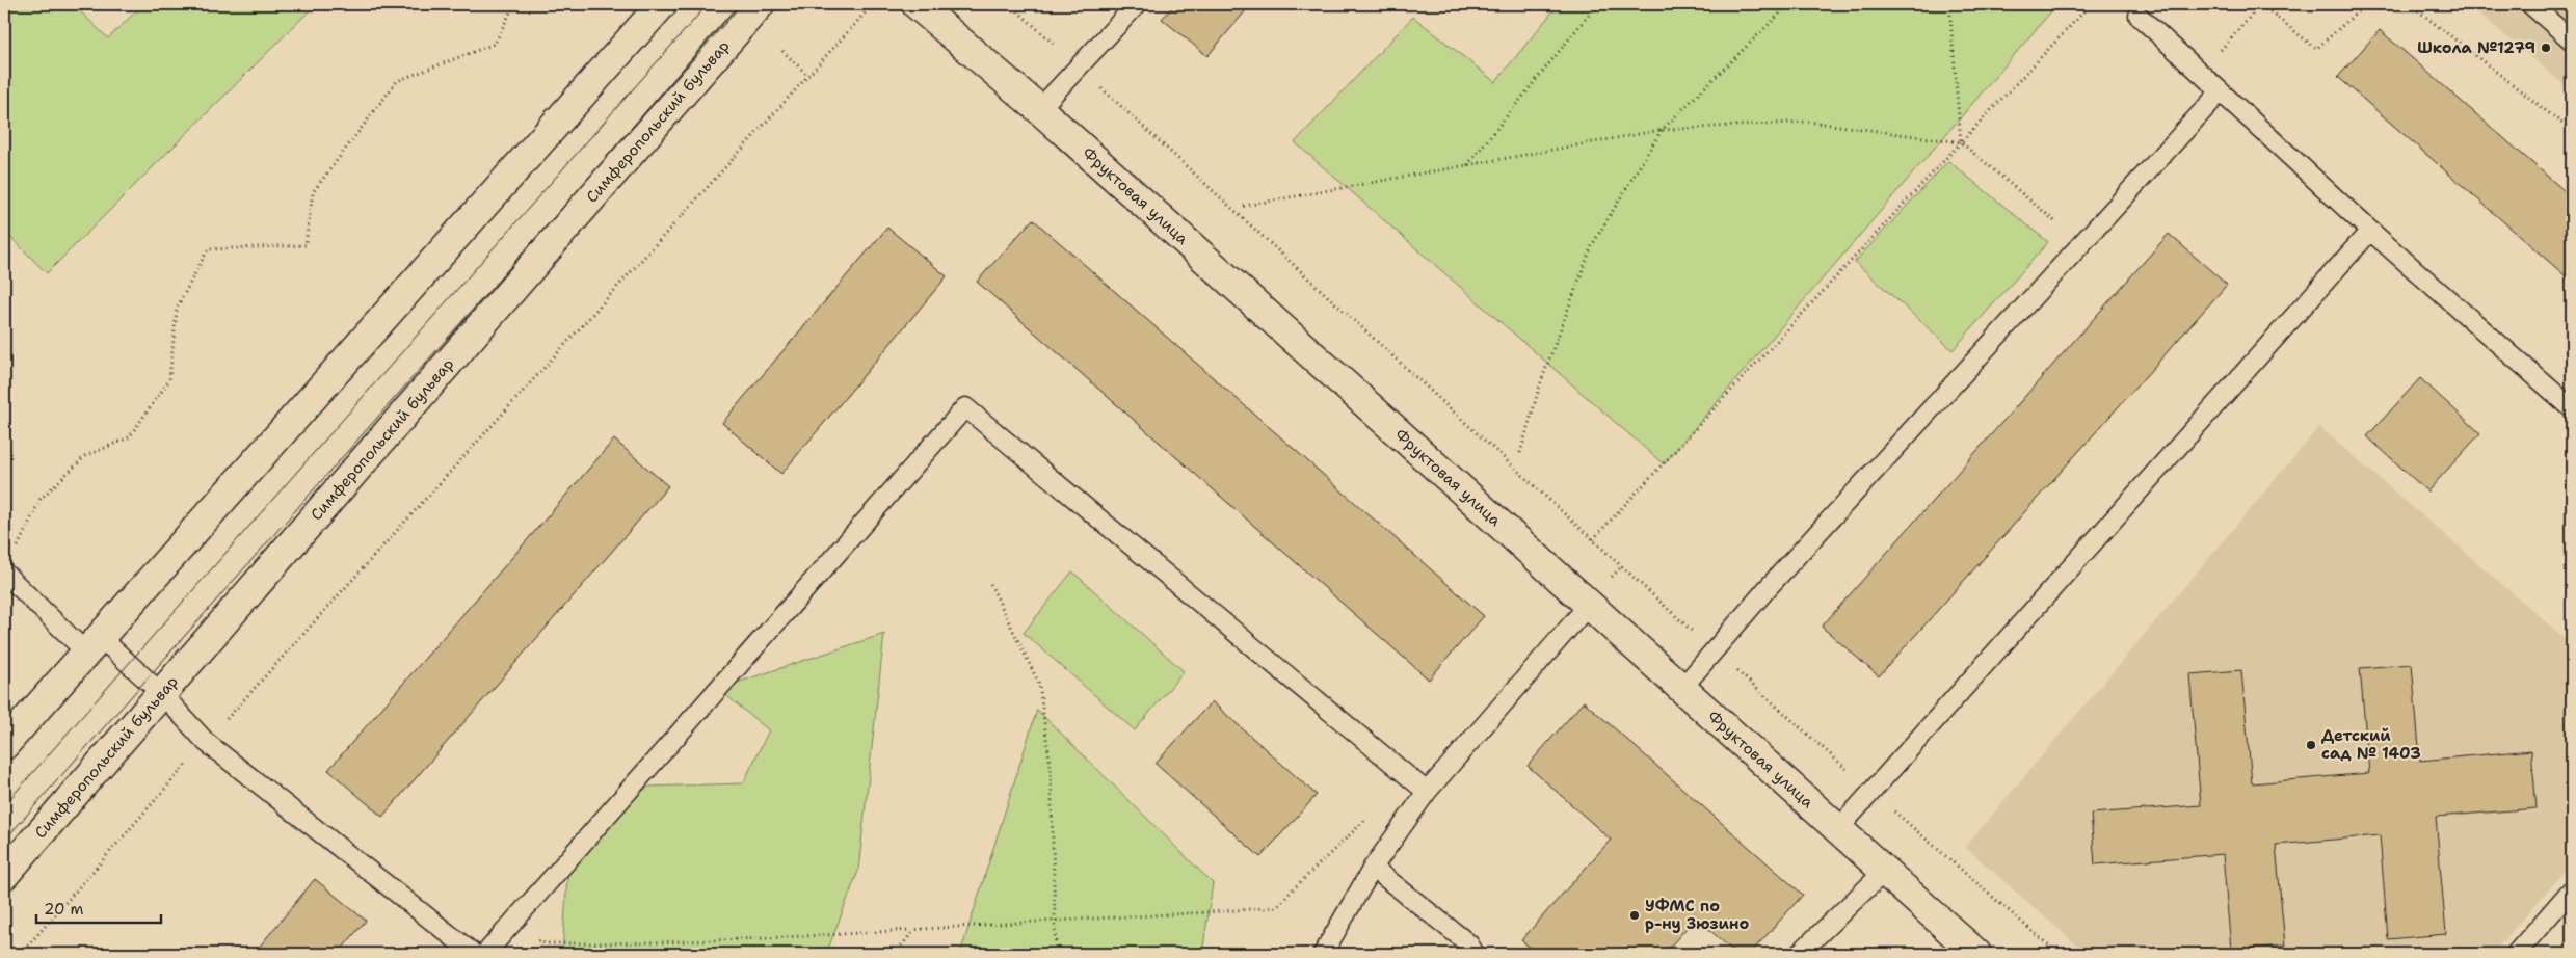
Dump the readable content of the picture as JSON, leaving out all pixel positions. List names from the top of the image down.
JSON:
{
  "streets": {
    "main road": ["Симферопольский бульвар", "Фруктовая улица"]
  },
  "places": ["Школа №1279", "Детский сад № 1403", "УФМС по р-ну Зюзино"],
  "scale_bar": "20 m"
}
